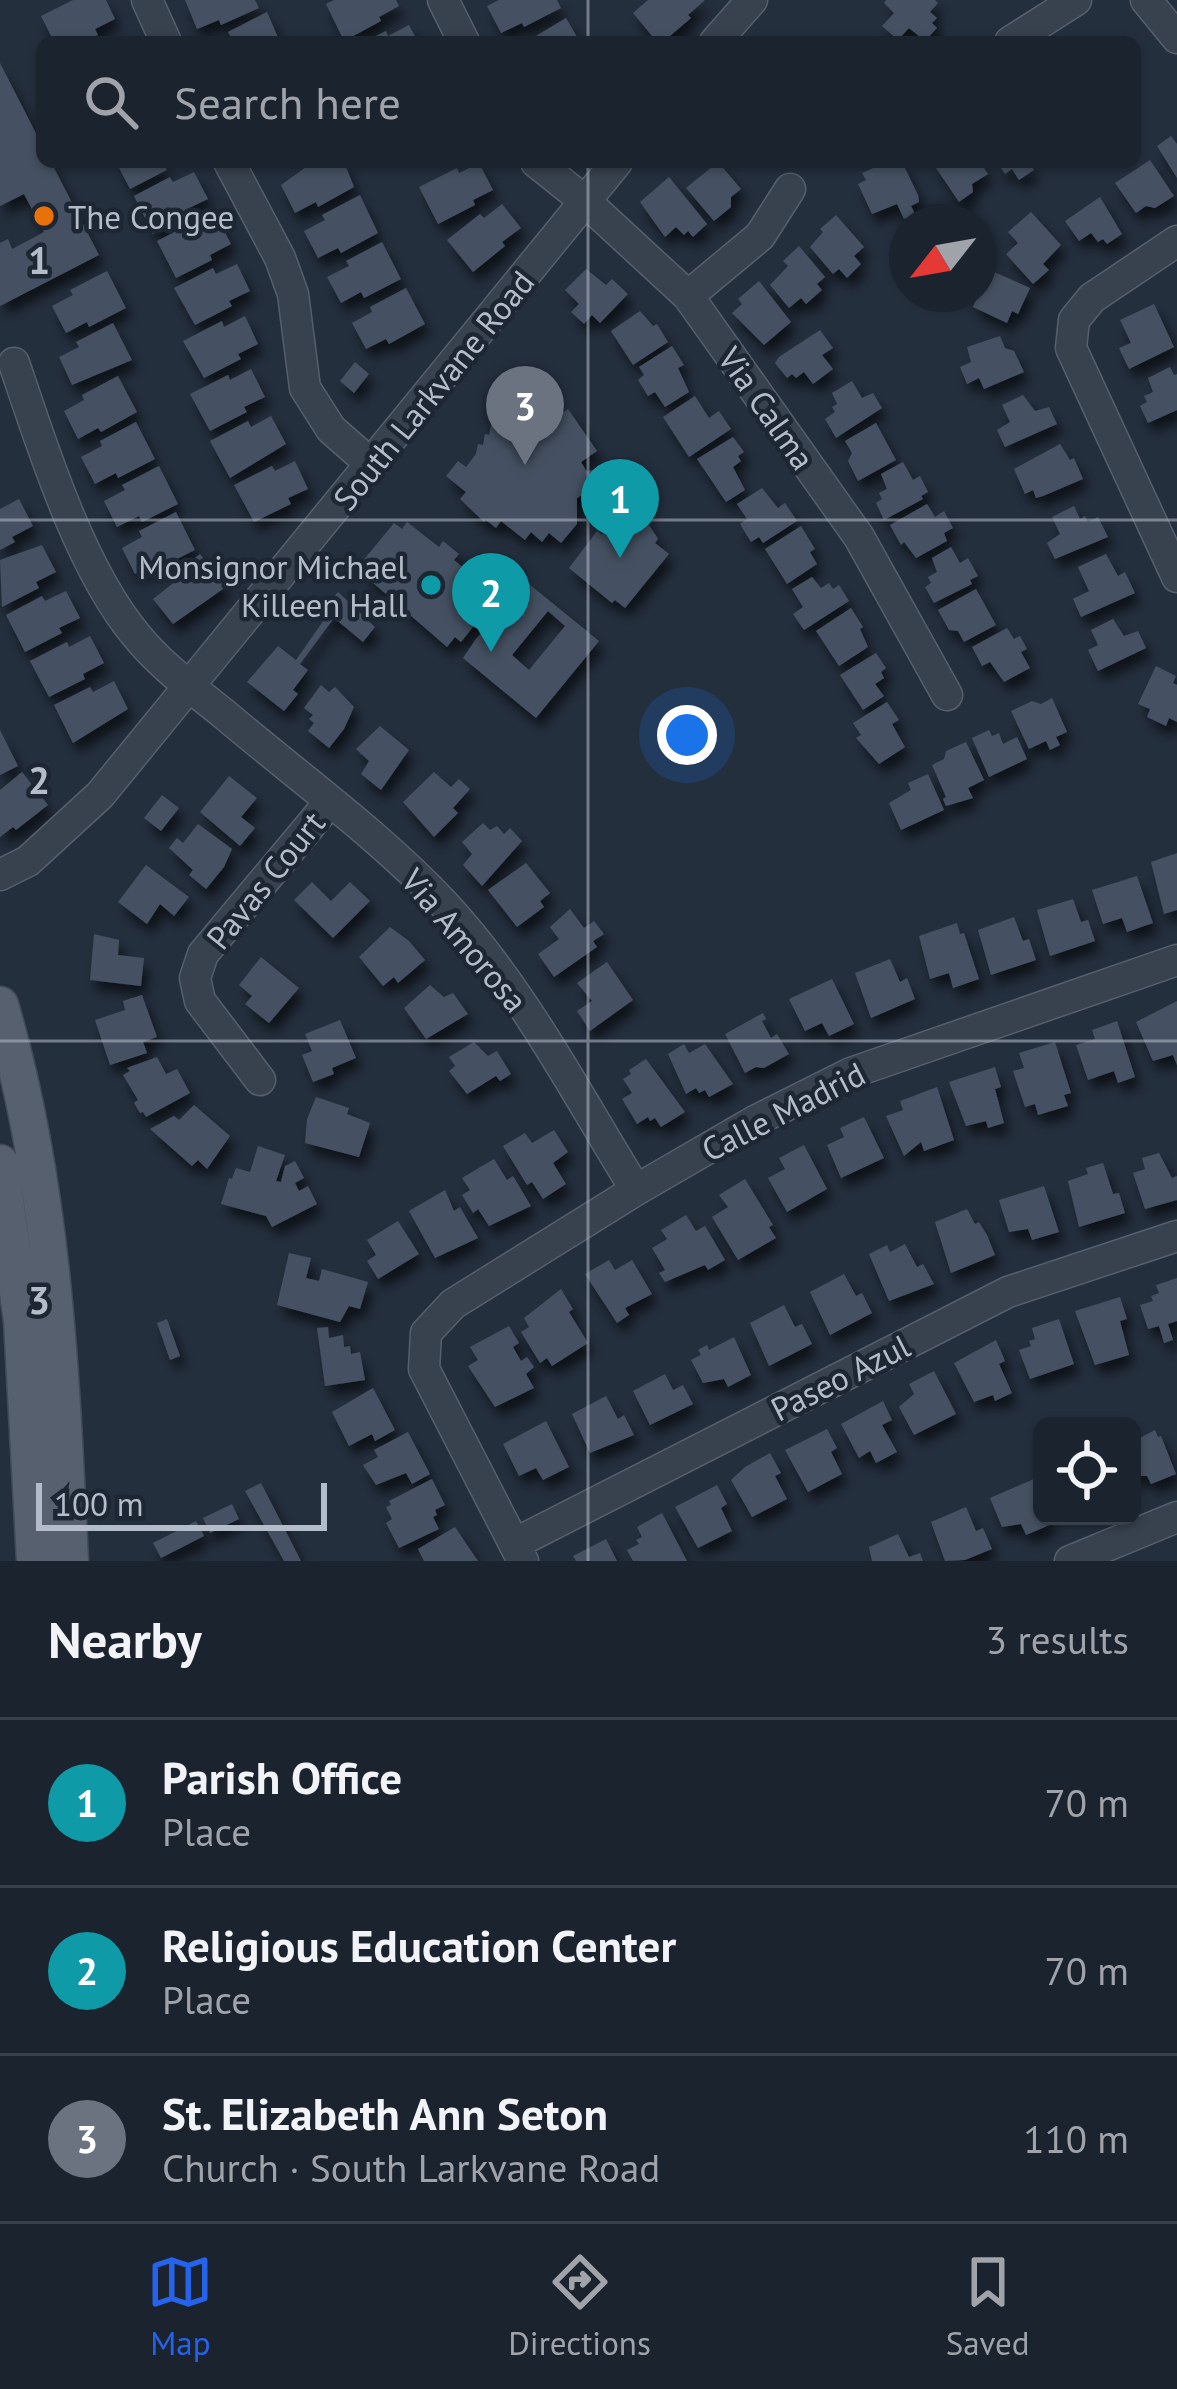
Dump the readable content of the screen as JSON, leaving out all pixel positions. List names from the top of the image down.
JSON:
{
  "streets": {
    "street": [
      "South Larkvane Road",
      "Via Calma",
      "Pavas Court",
      "Via Amorosa",
      "Calle Madrid",
      "Paseo Azul"
    ]
  },
  "crossings": [
    ["South Larkvane Road", "Via Calma"],
    ["South Larkvane Road", "Via Amorosa"],
    ["Pavas Court", "Via Amorosa"],
    ["Via Amorosa", "Calle Madrid"],
    ["Calle Madrid", "Paseo Azul"]
  ],
  "places": ["The Congee", "Monsignor Michael Killeen Hall"],
  "scale_bar": "100 m",
  "north": "bottom left",
  "page": {
    "search": "Search here",
    "pins": ["3", "1", "2"],
    "scale": "100 m",
    "heading": ["Nearby", "3 results"],
    "list": [
      {
        "mark": "1",
        "name": "Parish Office",
        "note": "Place",
        "value": "70 m"
      },
      {
        "mark": "2",
        "name": "Religious Education Center",
        "note": "Place",
        "value": "70 m"
      },
      {
        "mark": "3",
        "name": "St. Elizabeth Ann Seton",
        "note": "Church · South Larkvane Road",
        "value": "110 m"
      }
    ],
    "nav": ["Map", "Directions", "Saved"]
  },
  "grid": {
    "rows": ["1", "2", "3"]
  }
}
